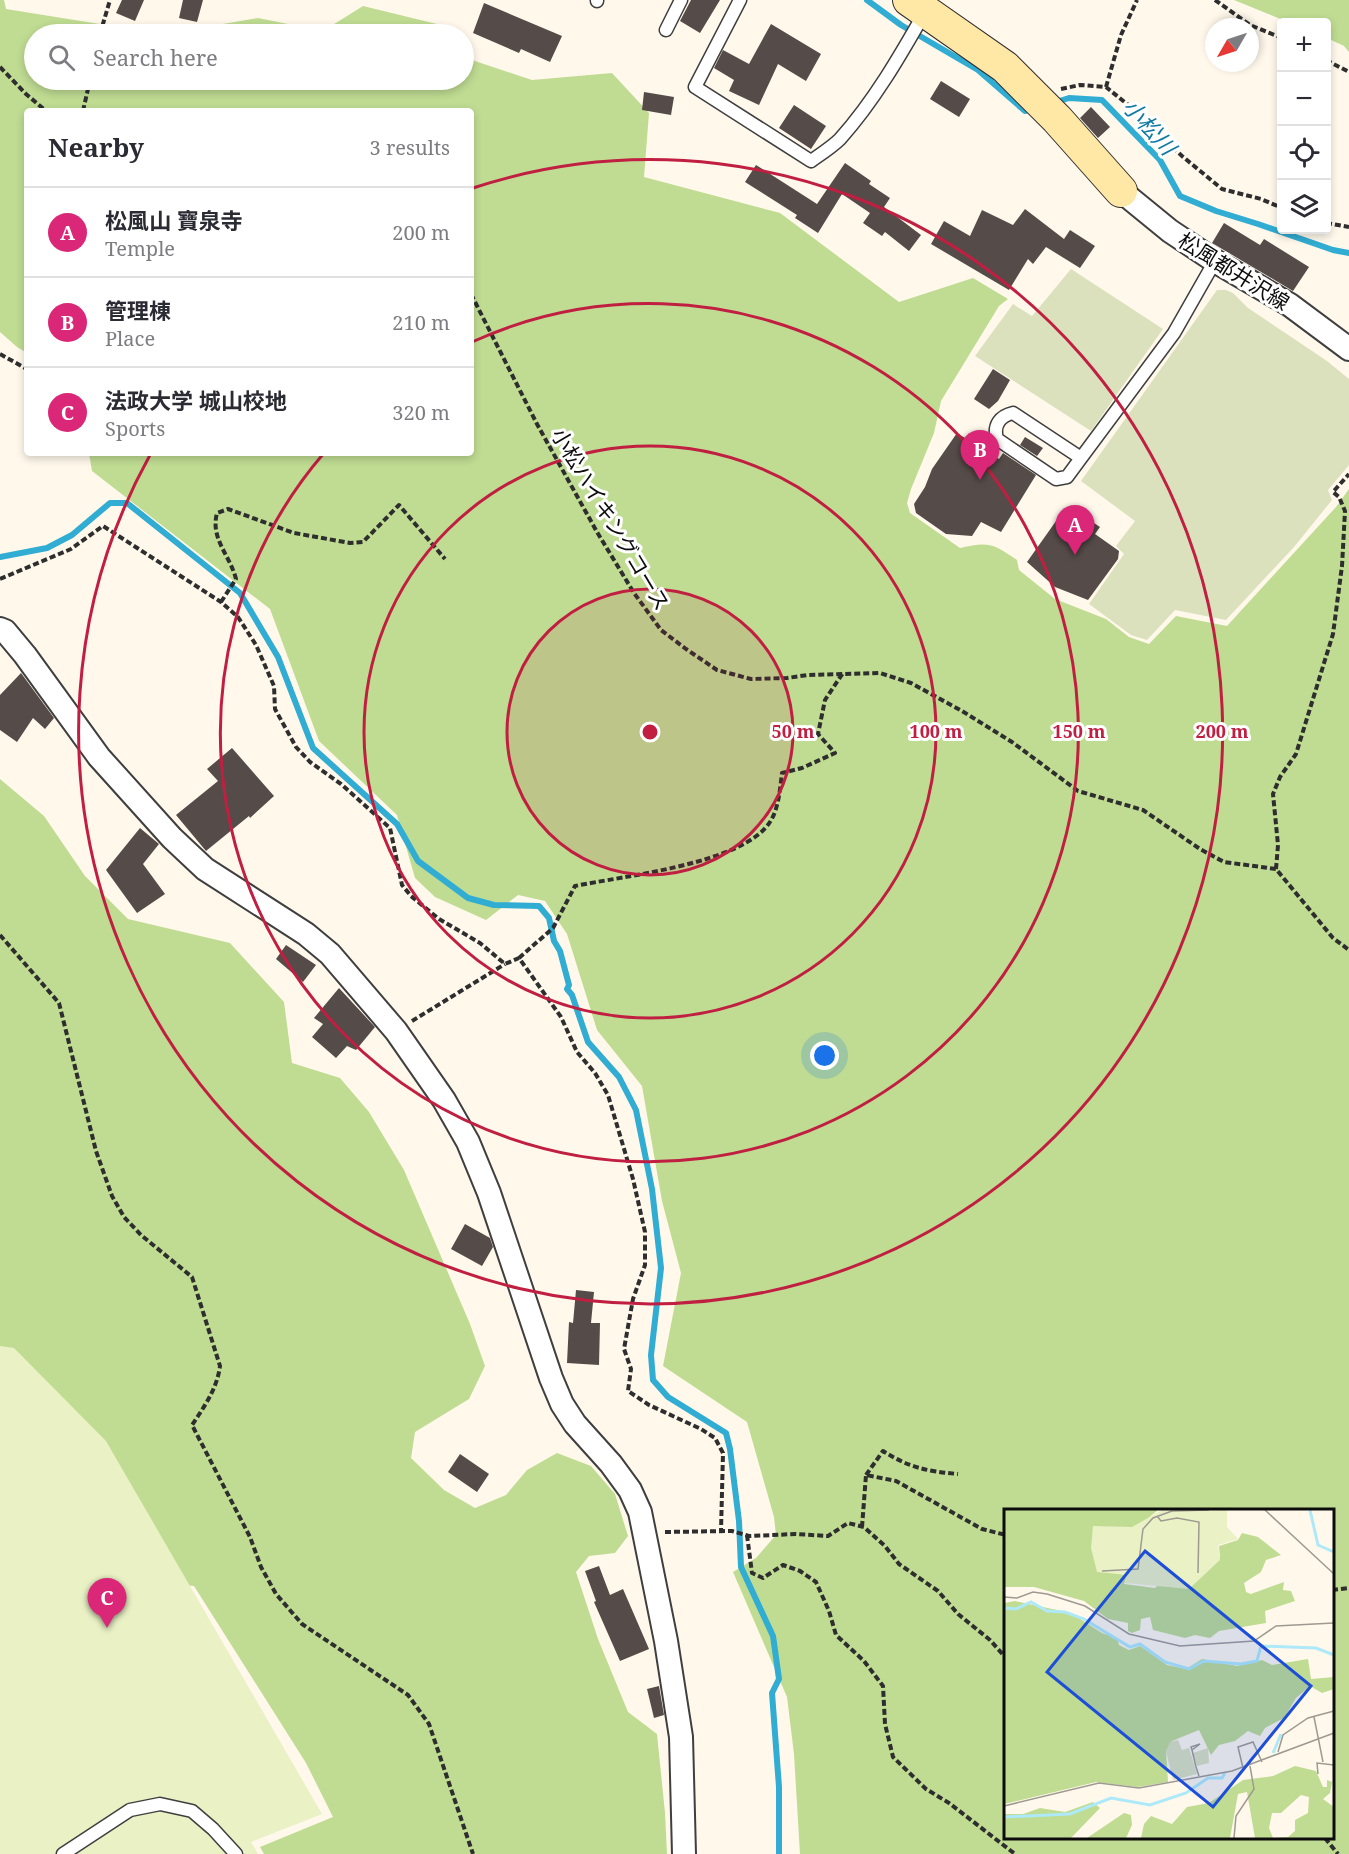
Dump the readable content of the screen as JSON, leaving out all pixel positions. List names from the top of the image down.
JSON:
{
  "streets": {
    "street": ["松風都井沢線"],
    "path": ["小松ハイキングコース"]
  },
  "water": ["小松川"],
  "north": "bottom left",
  "page": {
    "map_buttons": ["+", "−"],
    "search": "Search here",
    "heading": ["Nearby", "3 results"],
    "list": [
      {
        "mark": "A",
        "name": "松風山 寶泉寺",
        "note": "Temple",
        "value": "200 m"
      },
      {
        "mark": "B",
        "name": "管理棟",
        "note": "Place",
        "value": "210 m"
      },
      {
        "mark": "C",
        "name": "法政大学 城山校地",
        "note": "Sports",
        "value": "320 m"
      }
    ],
    "pins": ["B", "A", "C"]
  },
  "rings": [
    "50 m",
    "100 m",
    "150 m",
    "200 m"
  ]
}
